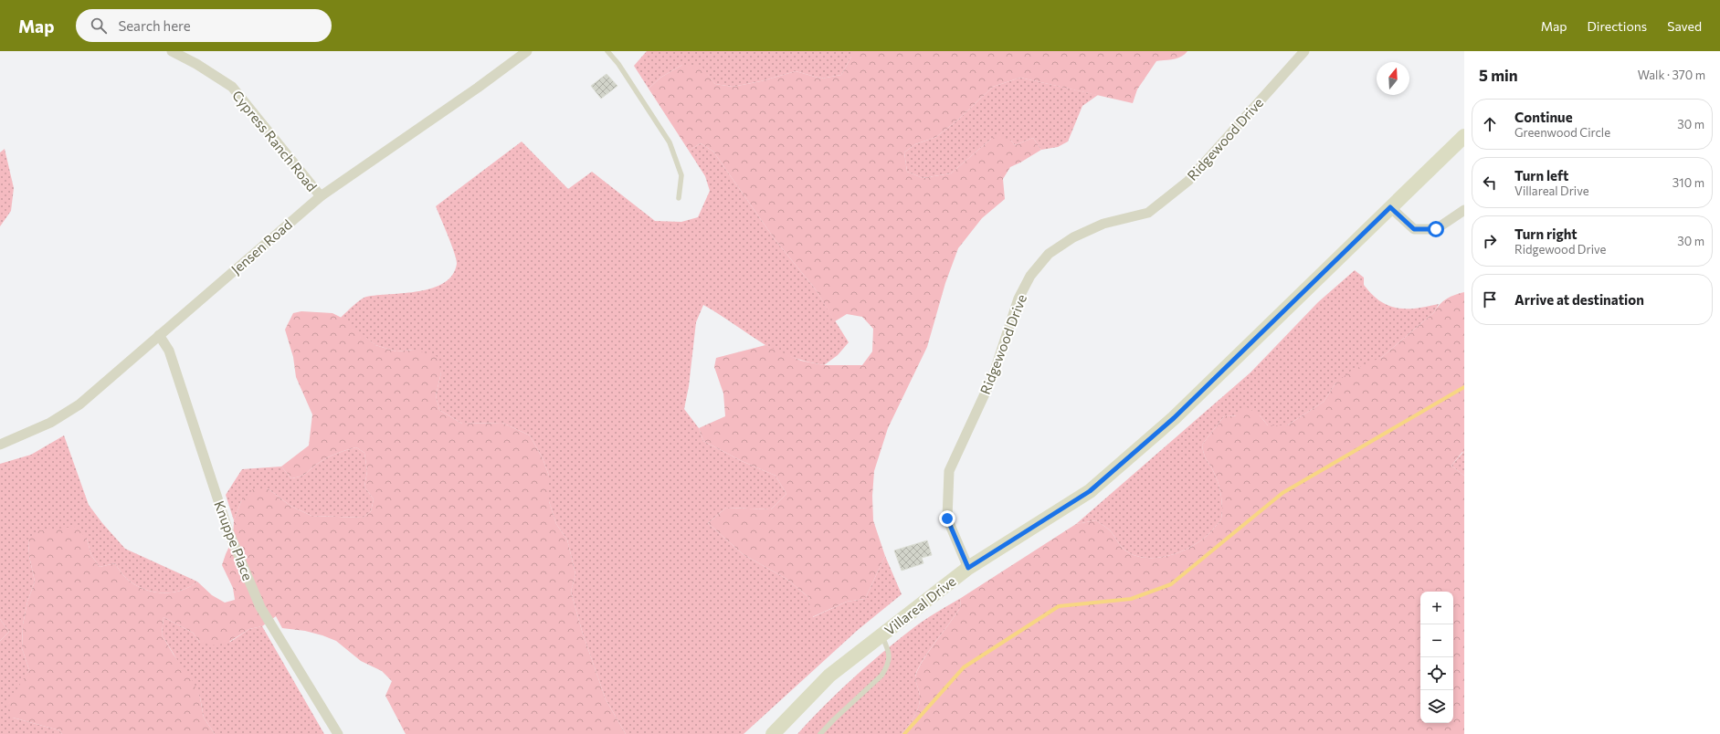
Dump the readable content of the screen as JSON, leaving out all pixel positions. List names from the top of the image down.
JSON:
{
  "streets": {
    "street": [
      "Ridgewood Drive",
      "Cypress Ranch Road",
      "Jensen Road",
      "Knuppe Place",
      "Villareal Drive"
    ]
  },
  "crossings": [
    ["Ridgewood Drive", "Villareal Drive"],
    ["Cypress Ranch Road", "Jensen Road"],
    ["Jensen Road", "Knuppe Place"]
  ],
  "north": "top",
  "page": {
    "header": "Map",
    "search": "Search here",
    "nav": ["Map", "Directions", "Saved"],
    "heading": ["5 min", "Walk · 370 m"],
    "list": [
      ["Continue", "Greenwood Circle", "30 m"],
      ["Turn left", "Villareal Drive", "310 m"],
      ["Turn right", "Ridgewood Drive", "30 m"],
      "Arrive at destination"
    ],
    "map_buttons": ["+", "−"]
  }
}
